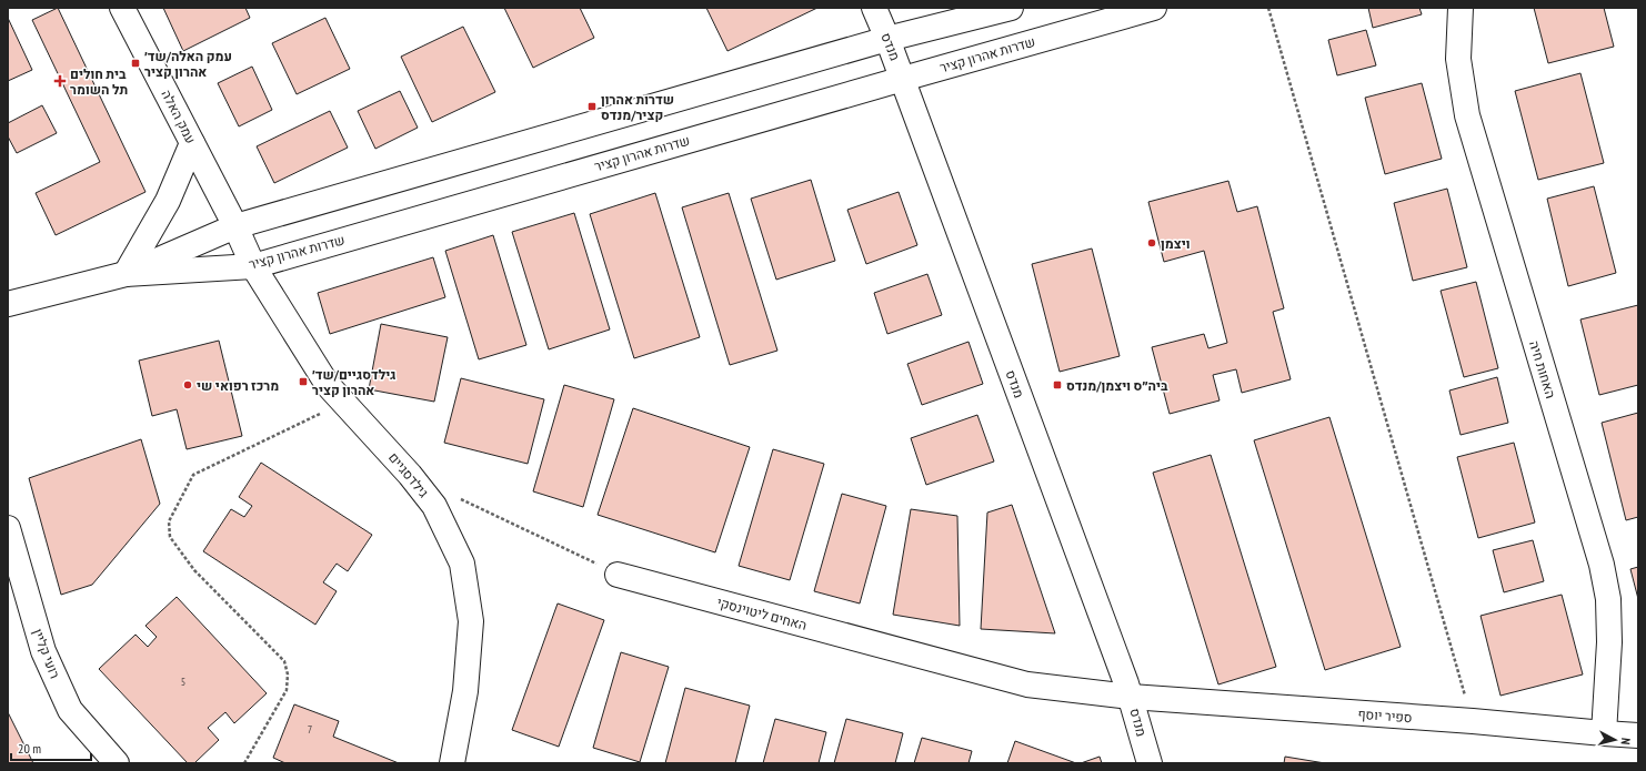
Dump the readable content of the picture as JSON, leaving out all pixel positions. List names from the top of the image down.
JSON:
{
  "streets": {
    "street": [
      "מנדס",
      "שדרות אהרון קציר",
      "עמק האלה",
      "האחות חיה",
      "גילדסגיים",
      "האחים ליטוינסקי",
      "רועי קליין",
      "ספיר יוסף"
    ]
  },
  "crossings": [
    ["מנדס", "שדרות אהרון קציר"],
    ["מנדס", "האחים ליטוינסקי"],
    ["מנדס", "ספיר יוסף"],
    ["שדרות אהרון קציר", "עמק האלה"],
    ["שדרות אהרון קציר", "גילדסגיים"],
    ["עמק האלה", "גילדסגיים"],
    ["האחות חיה", "ספיר יוסף"],
    ["האחים ליטוינסקי", "ספיר יוסף"]
  ],
  "places": {
    "transit": [
      "עמק האלה/שד׳ אהרון קציר",
      "שדרות אהרון קציר/מנדס",
      "גילדסגיים/שד׳ אהרון קציר",
      "ביה״ס ויצמן/מנדס"
    ],
    "health": ["בית חולים תל השומר"],
    "other": ["ויצמן", "מרכז רפואי שי"]
  },
  "house_numbers": ["5", "7"],
  "scale_bar": "20 m",
  "north": "right"
}
